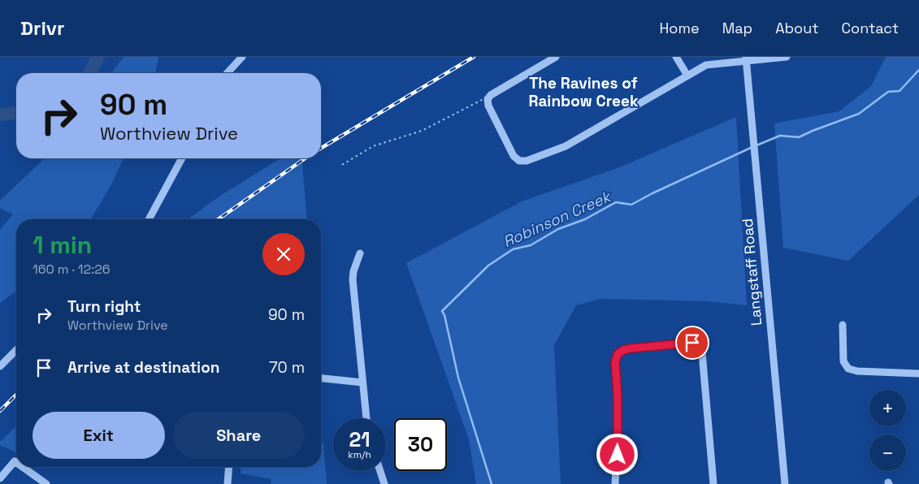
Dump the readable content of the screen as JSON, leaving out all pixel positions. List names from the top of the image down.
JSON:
{
  "streets": {
    "street": ["Langstaff Road"]
  },
  "districts": ["The Ravines of Rainbow Creek"],
  "water": ["Robinson Creek"],
  "page": {
    "header": "Drivr",
    "nav": [
      "Home",
      "Map",
      "About",
      "Contact"
    ],
    "turn": ["90 m", "Worthview Drive"],
    "heading": ["1 min", "160 m · 12:26"],
    "list": [
      {
        "name": "Turn right",
        "note": "Worthview Drive",
        "value": "90 m"
      },
      {
        "name": "Arrive at destination",
        "value": "70 m"
      }
    ],
    "map_buttons": ["+", "−"],
    "buttons": ["Exit", "Share"],
    "speed": "21 km/h",
    "limit": "30"
  }
}
